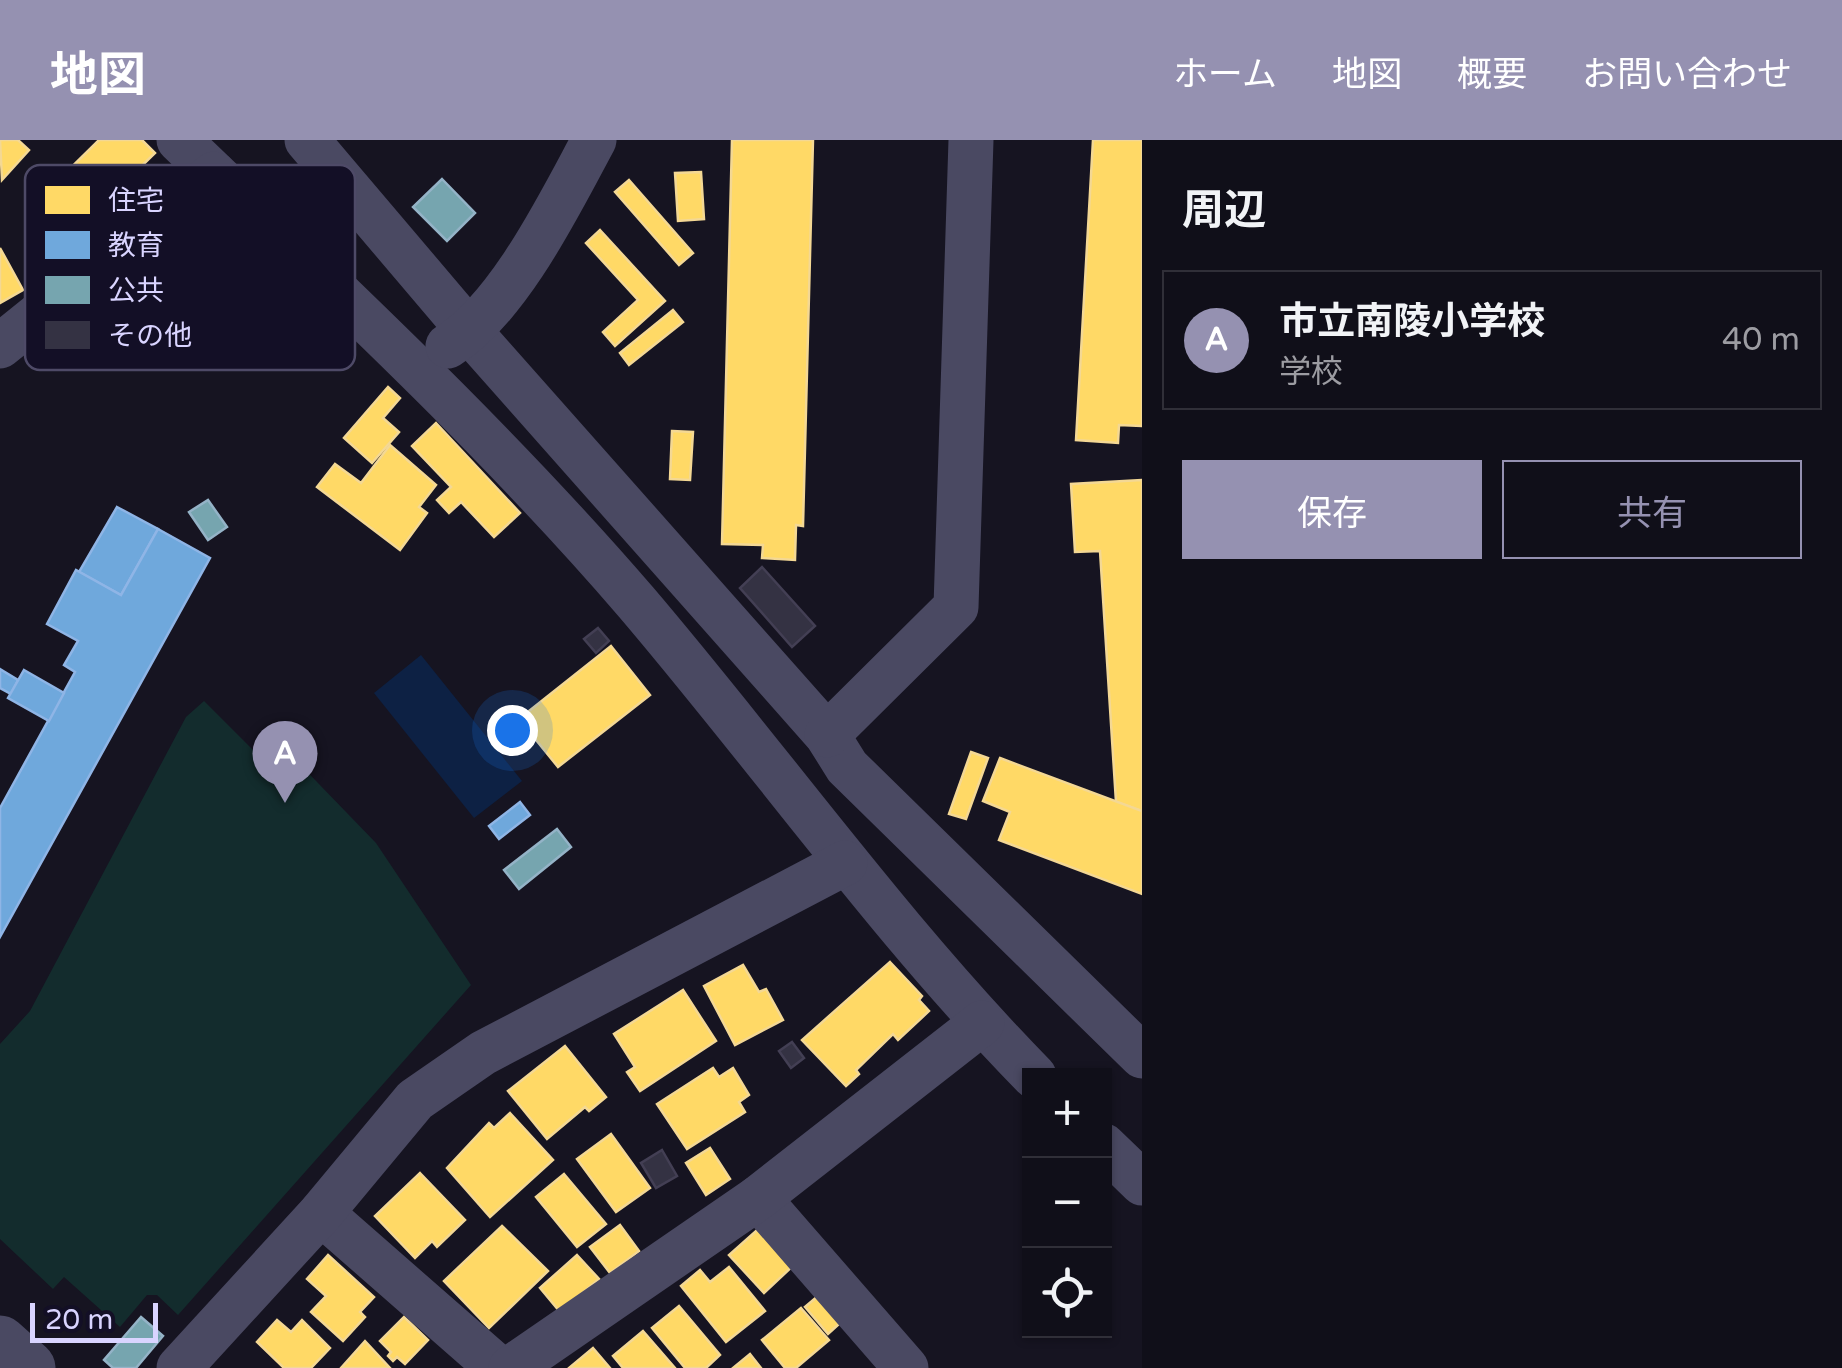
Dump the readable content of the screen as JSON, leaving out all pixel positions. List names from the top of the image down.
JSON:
{
  "legend": [
    "住宅",
    "教育",
    "公共",
    "その他"
  ],
  "scale_bar": "20 m",
  "page": {
    "header": "地図",
    "nav": [
      "ホーム",
      "地図",
      "概要",
      "お問い合わせ"
    ],
    "heading": "周辺",
    "list": [
      {
        "mark": "A",
        "name": "市立南陵小学校",
        "note": "学校",
        "value": "40 m"
      }
    ],
    "buttons": ["保存", "共有"],
    "pins": "A",
    "map_buttons": ["+", "−"],
    "scale": "20 m"
  }
}
